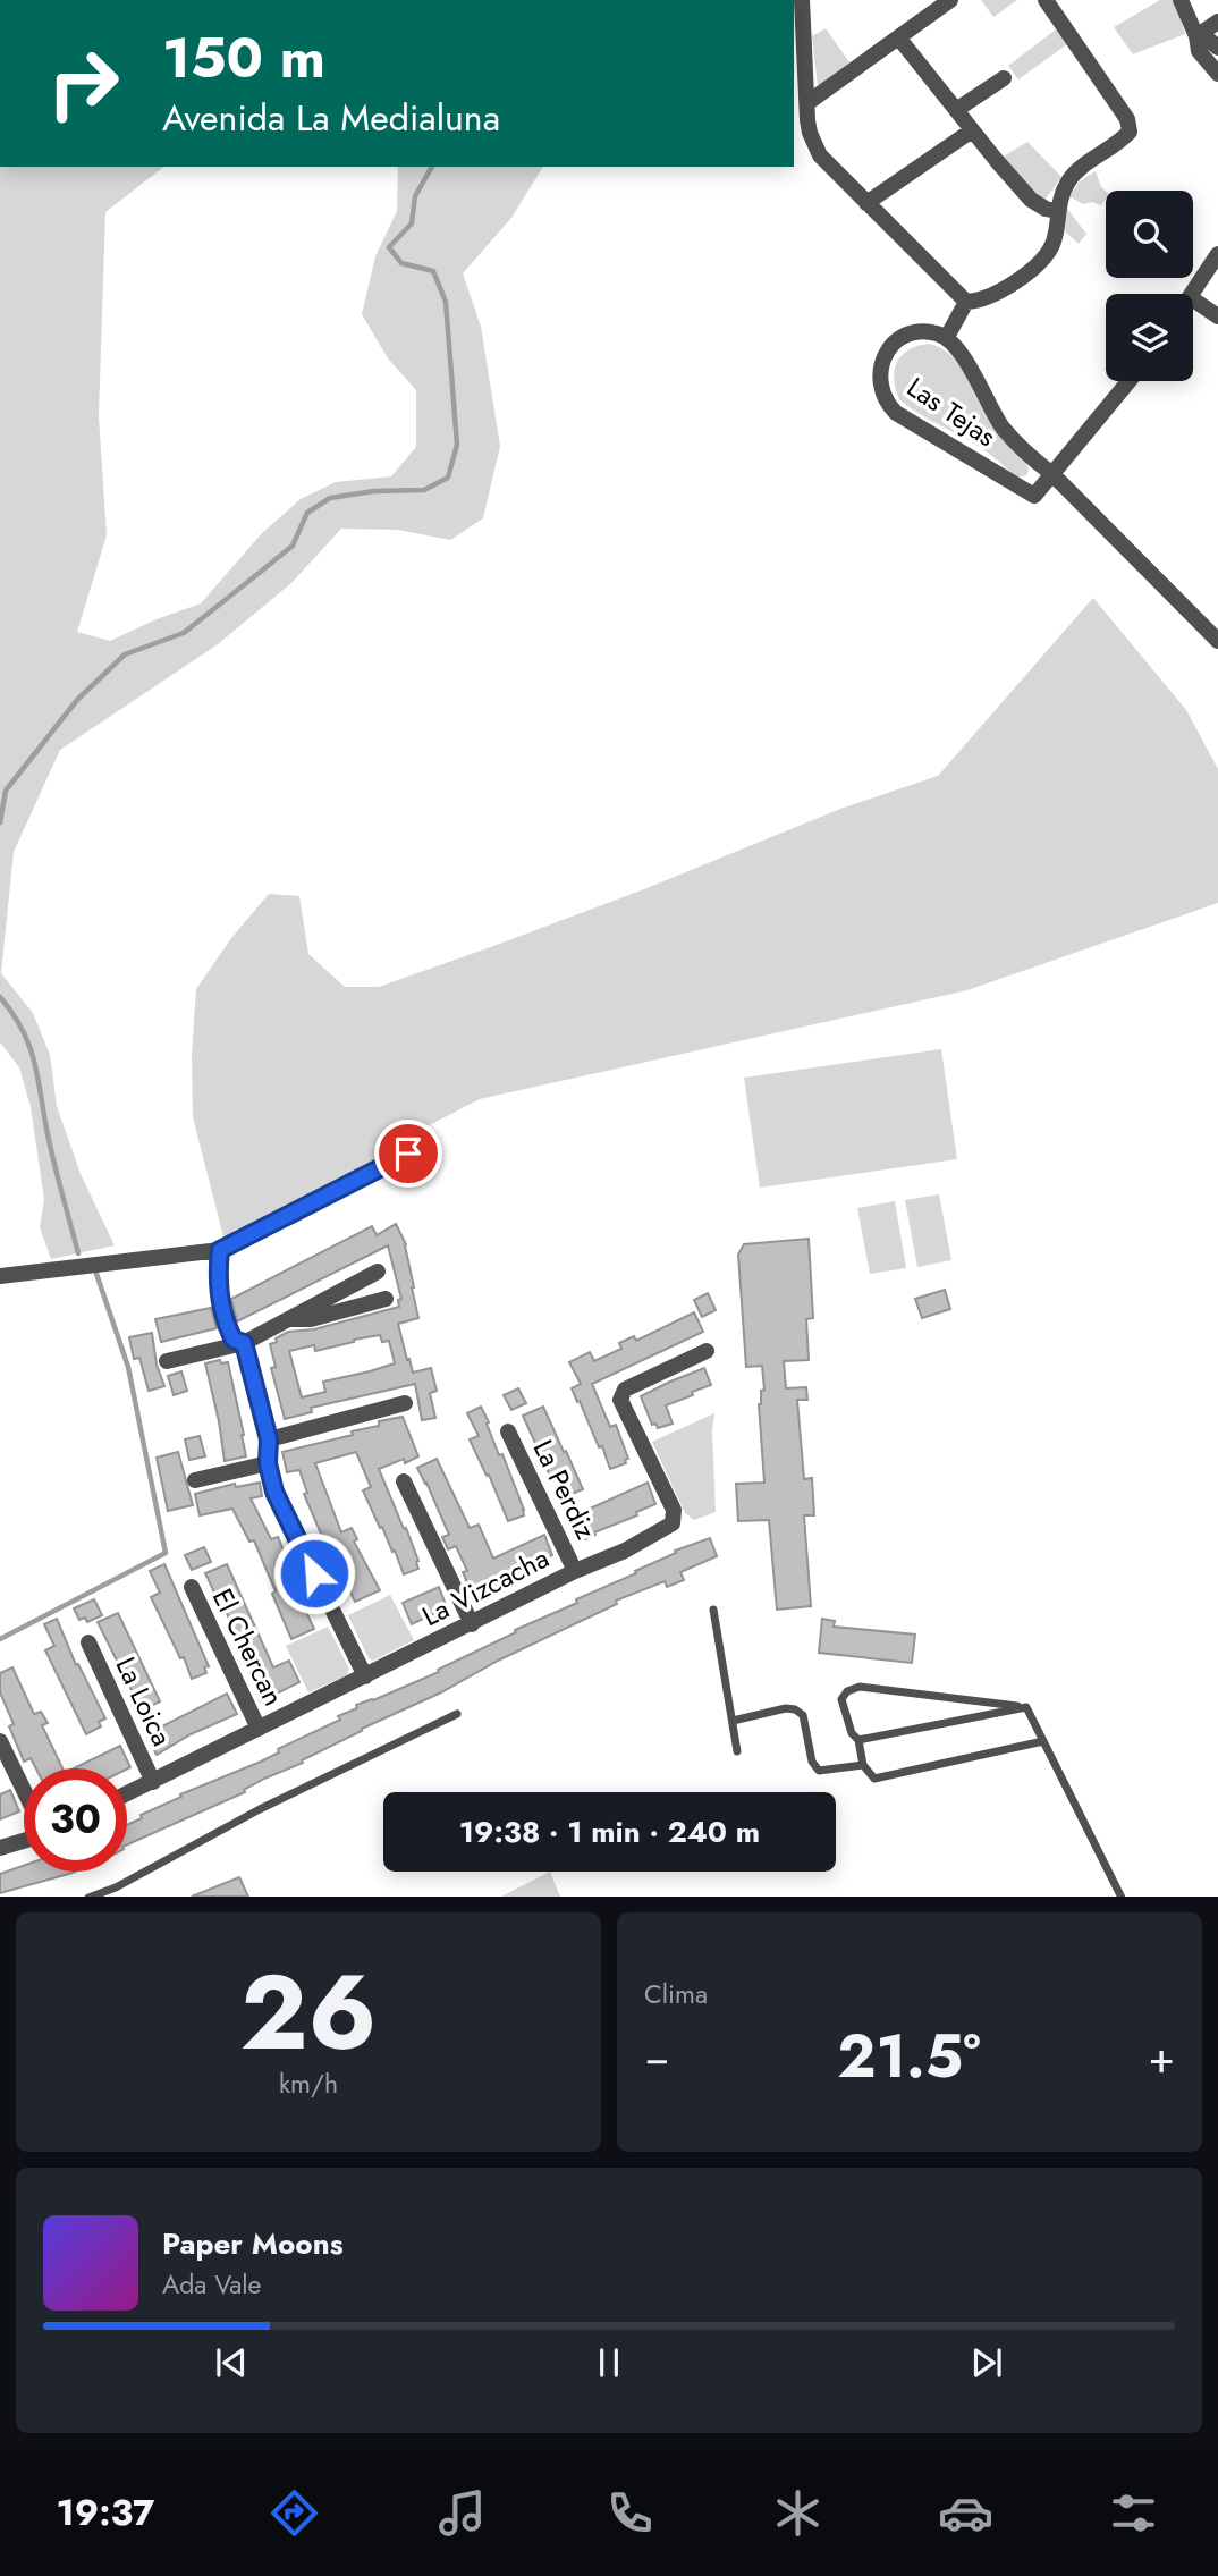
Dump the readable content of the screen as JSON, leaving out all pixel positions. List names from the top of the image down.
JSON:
{
  "streets": {
    "street": [
      "Las Tejas",
      "La Perdiz",
      "La Vizcacha",
      "El Chercan",
      "La Loica"
    ]
  },
  "crossings": [
    ["La Perdiz", "La Vizcacha"],
    ["La Vizcacha", "El Chercan"],
    ["La Vizcacha", "La Loica"]
  ],
  "page": {
    "turn": ["150 m", "Avenida La Medialuna"],
    "limit": "30",
    "trip": "19:38 · 1 min · 240 m",
    "tile": [
      ["26", "km/h"],
      "Clima"
    ],
    "heat": ["−", "21.5°", "+"],
    "song": ["Paper Moons", "Ada Vale"],
    "tabs": "19:37"
  }
}
